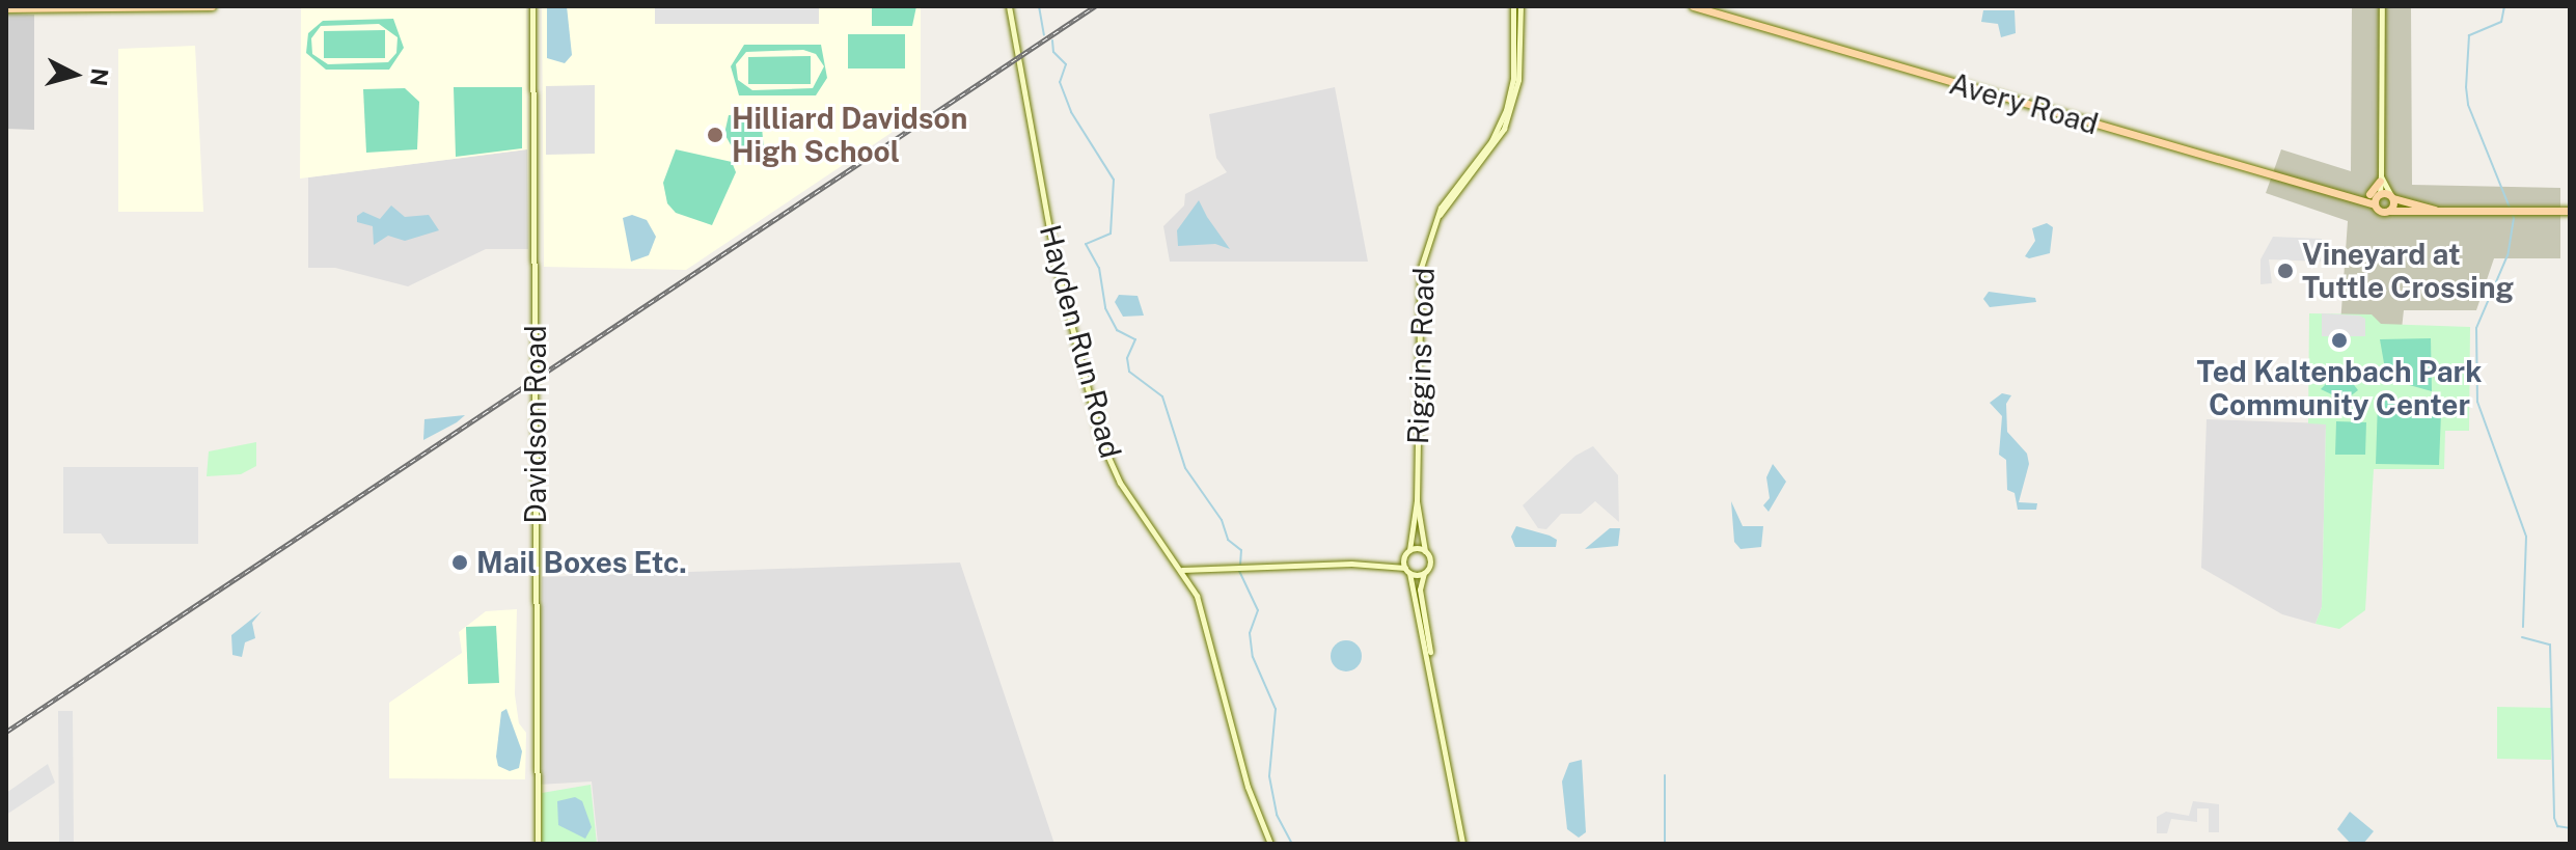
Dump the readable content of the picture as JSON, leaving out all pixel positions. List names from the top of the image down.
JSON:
{
  "streets": {
    "main road": [
      "Avery Road",
      "Hayden Run Road",
      "Riggins Road",
      "Davidson Road"
    ]
  },
  "places": [
    "Hilliard Davidson High School",
    "Vineyard at Tuttle Crossing",
    "Ted Kaltenbach Park Community Center",
    "Mail Boxes Etc."
  ],
  "north": "right"
}
